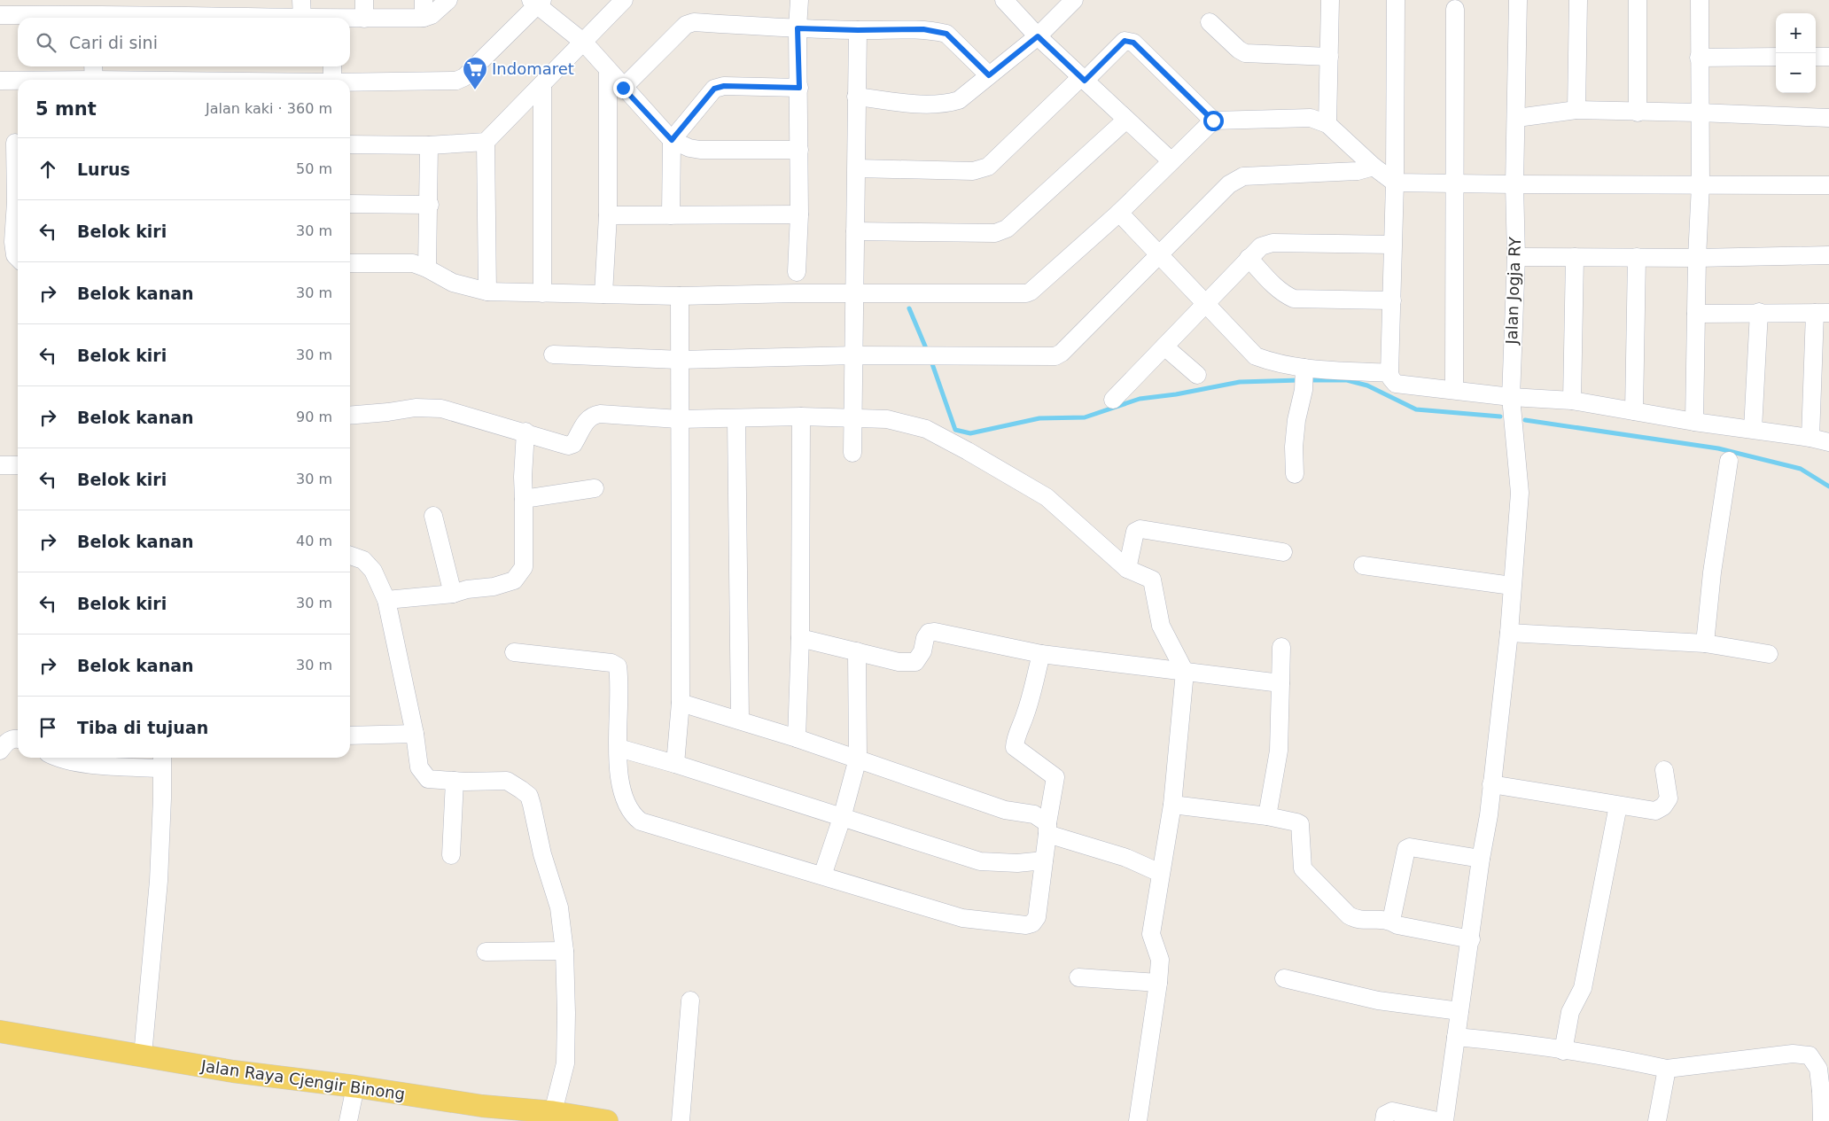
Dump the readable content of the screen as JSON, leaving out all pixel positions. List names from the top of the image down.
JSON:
{
  "streets": {
    "main road": ["Jalan Raya Cjengir Binong"],
    "street": ["Jalan Jogja RY"]
  },
  "places": {
    "supermarket": ["Indomaret"]
  },
  "page": {
    "map_buttons": ["+", "−"],
    "search": "Cari di sini",
    "heading": ["5 mnt", "Jalan kaki · 360 m"],
    "list": [
      ["Lurus", "50 m"],
      ["Belok kiri", "30 m"],
      ["Belok kanan", "30 m"],
      ["Belok kiri", "30 m"],
      ["Belok kanan", "90 m"],
      ["Belok kiri", "30 m"],
      ["Belok kanan", "40 m"],
      ["Belok kiri", "30 m"],
      ["Belok kanan", "30 m"],
      "Tiba di tujuan"
    ]
  }
}
